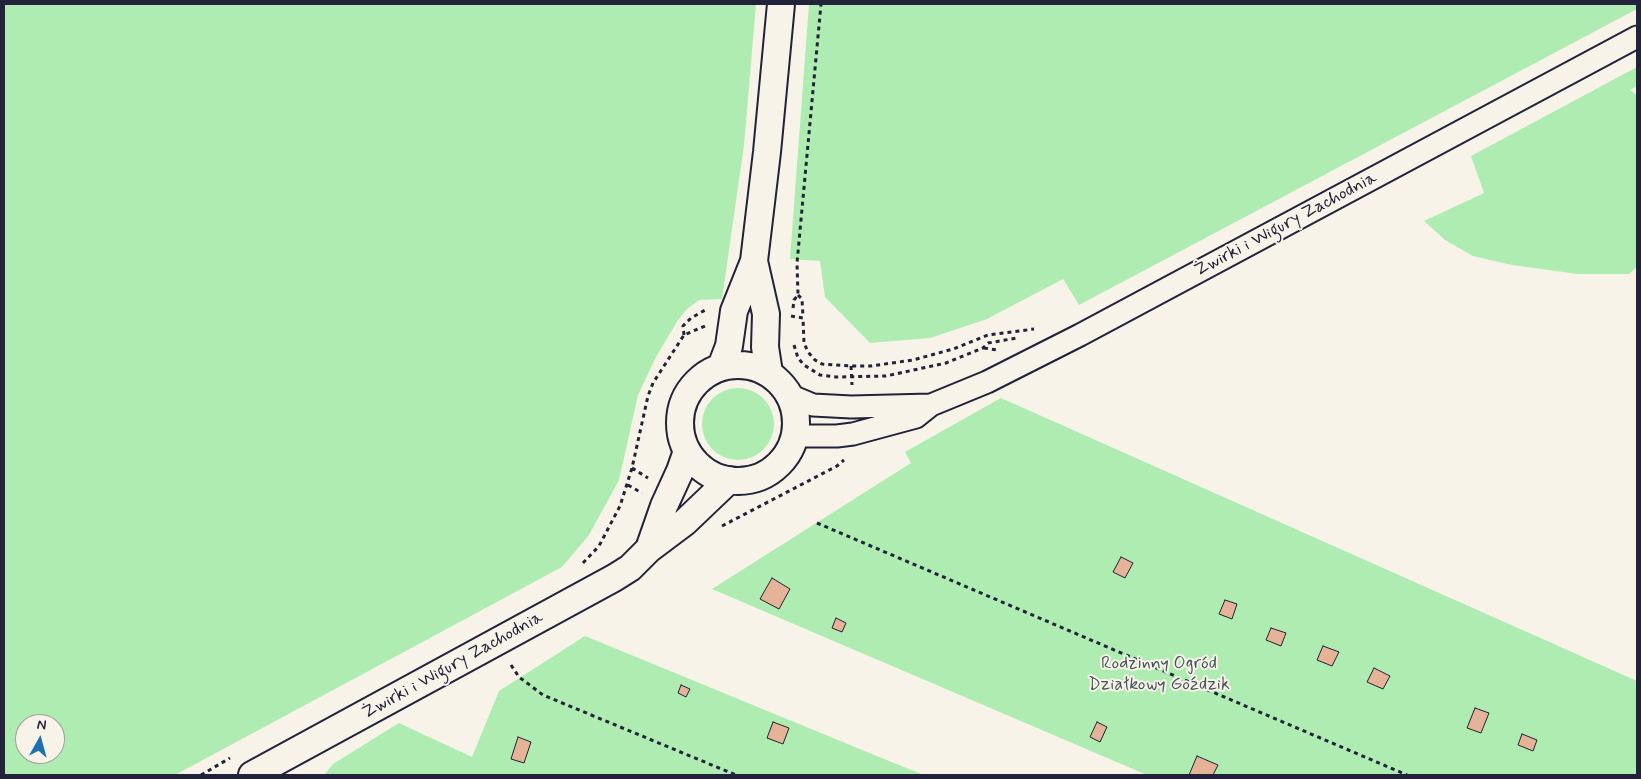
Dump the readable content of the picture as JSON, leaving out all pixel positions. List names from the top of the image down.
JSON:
{
  "streets": {
    "street": ["Żwirki i Wigury Zachodnia"]
  },
  "parks": ["Rodzinny Ogród Działkowy Goździk"],
  "north": "top"
}
